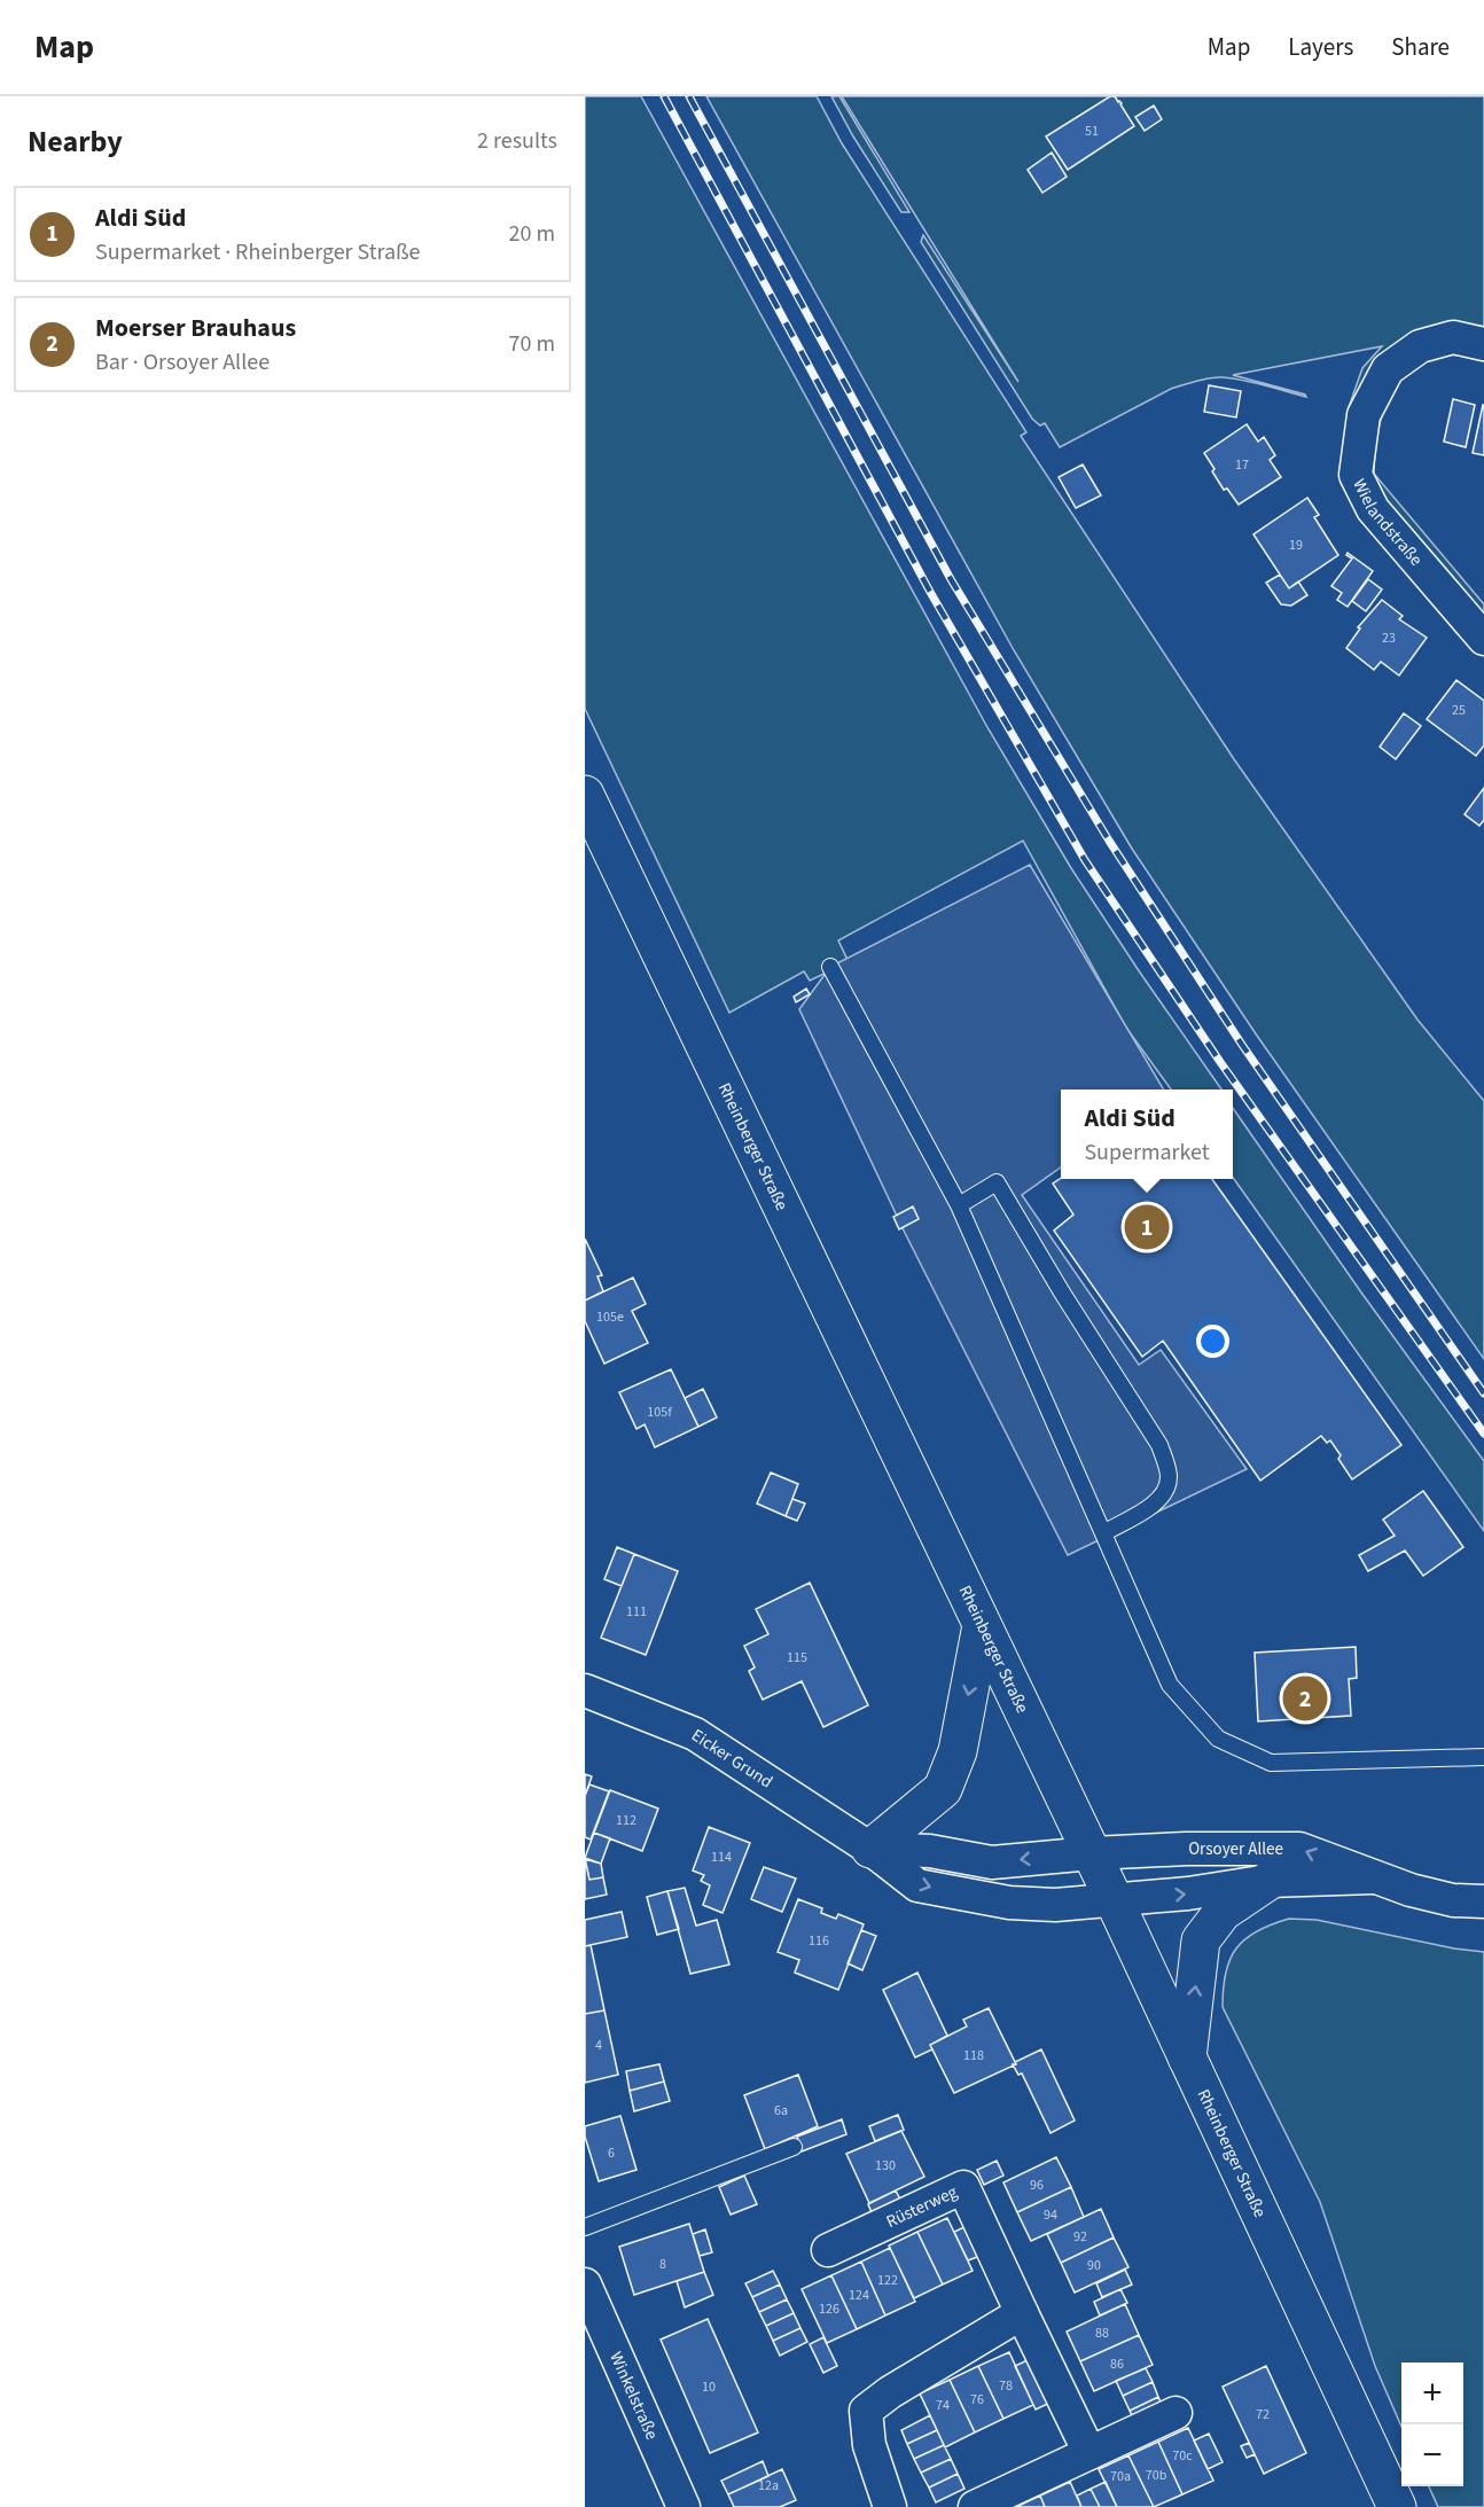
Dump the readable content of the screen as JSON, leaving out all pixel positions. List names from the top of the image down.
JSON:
{
  "streets": {
    "main road": ["Rheinberger Straße"],
    "street": [
      "Wielandstraße",
      "Eicker Grund",
      "Orsoyer Allee",
      "Rüsterweg",
      "Winkelstraße"
    ]
  },
  "crossings": [
    ["Rheinberger Straße", "Eicker Grund"],
    ["Rheinberger Straße", "Orsoyer Allee"],
    ["Eicker Grund", "Orsoyer Allee"]
  ],
  "house_numbers": [
    "51",
    "17",
    "19",
    "23",
    "25",
    "105e",
    "105f",
    "111",
    "115",
    "112",
    "114",
    "116",
    "4",
    "118",
    "6a",
    "6",
    "130",
    "96",
    "94",
    "92",
    "8",
    "90",
    "122",
    "124",
    "126",
    "88",
    "86",
    "78",
    "10",
    "76",
    "74",
    "72",
    "70c",
    "70b",
    "70a",
    "12a"
  ],
  "page": {
    "header": "Map",
    "nav": ["Map", "Layers", "Share"],
    "heading": ["Nearby", "2 results"],
    "list": [
      {
        "mark": "1",
        "name": "Aldi Süd",
        "note": "Supermarket · Rheinberger Straße",
        "value": "20 m"
      },
      {
        "mark": "2",
        "name": "Moerser Brauhaus",
        "note": "Bar · Orsoyer Allee",
        "value": "70 m"
      }
    ],
    "popup": ["Aldi Süd", "Supermarket"],
    "pins": ["1", "2"],
    "map_buttons": ["+", "−"]
  }
}
